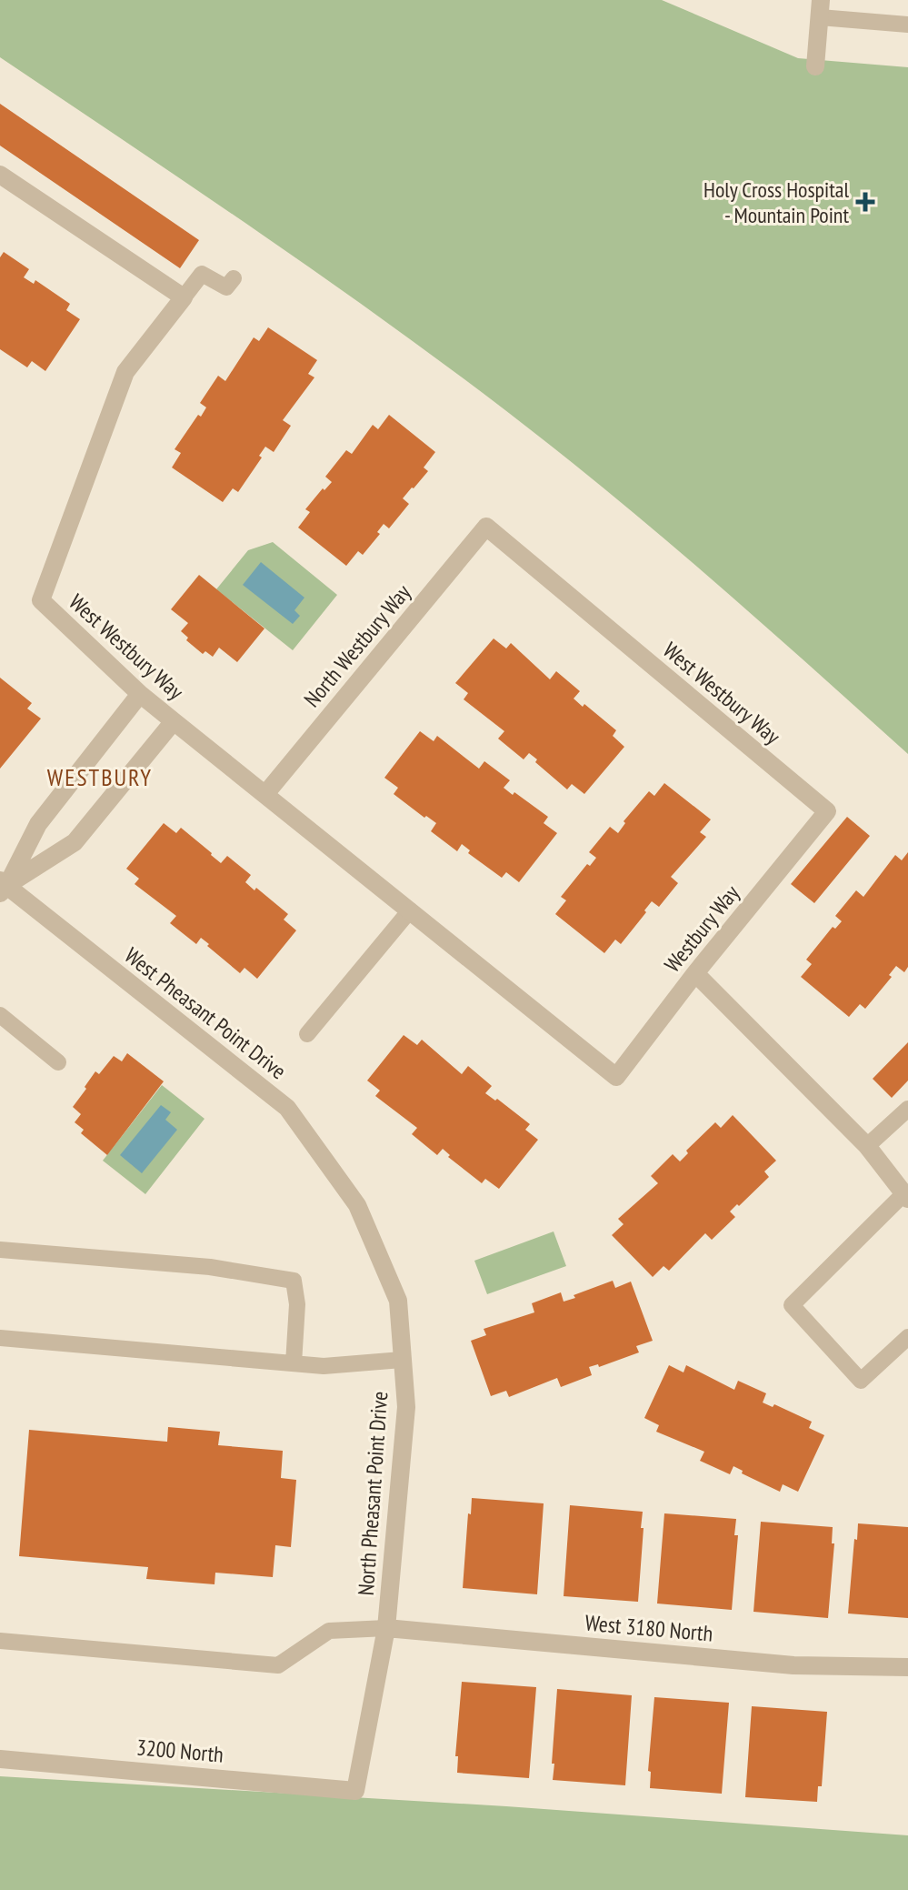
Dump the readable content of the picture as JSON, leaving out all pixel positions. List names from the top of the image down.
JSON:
{
  "streets": {
    "street": [
      "North Westbury Way",
      "West Westbury Way",
      "Westbury Way",
      "West Pheasant Point Drive",
      "North Pheasant Point Drive",
      "West 3180 North",
      "3200 North"
    ]
  },
  "crossings": [
    ["North Westbury Way", "West Westbury Way"],
    ["West Westbury Way", "Westbury Way"],
    ["West Pheasant Point Drive", "North Pheasant Point Drive"],
    ["North Pheasant Point Drive", "West 3180 North"],
    ["North Pheasant Point Drive", "3200 North"]
  ],
  "districts": ["WESTBURY"],
  "places": {
    "health": ["Holy Cross Hospital - Mountain Point"]
  }
}
